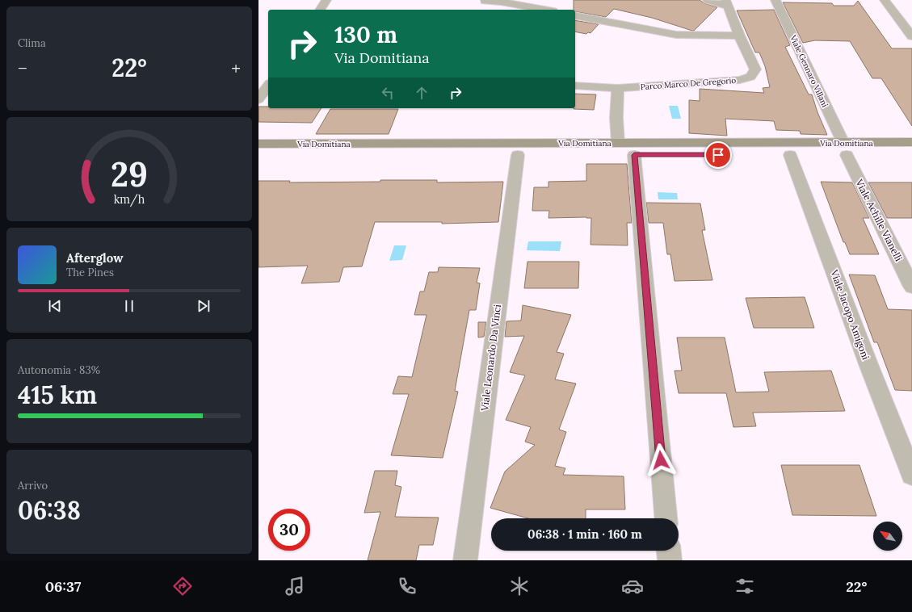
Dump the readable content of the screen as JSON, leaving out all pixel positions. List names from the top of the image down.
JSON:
{
  "streets": {
    "main road": ["Via Domitiana"],
    "street": [
      "Viale Gennaro Villani",
      "Parco Marco De Gregorio",
      "Viale Achille Vianelli",
      "Viale Jacopo Amigoni",
      "Viale Leonardo Da Vinci"
    ]
  },
  "crossings": [
    ["Viale Gennaro Villani", "Via Domitiana"],
    ["Viale Gennaro Villani", "Viale Achille Vianelli"],
    ["Via Domitiana", "Viale Achille Vianelli"],
    ["Via Domitiana", "Viale Jacopo Amigoni"],
    ["Via Domitiana", "Viale Leonardo Da Vinci"]
  ],
  "north": "top left",
  "page": {
    "tile": [
      "Clima",
      ["Autonomia · 83%", "415 km"],
      ["Arrivo", "06:38"]
    ],
    "turn": ["130 m", "Via Domitiana"],
    "heat": ["−", "22°", "+"],
    "song": ["Afterglow", "The Pines"],
    "limit": "30",
    "trip": "06:38 · 1 min · 160 m",
    "tabs": ["06:37", "22°"],
    "gauge": ["29", "km/h"]
  }
}
